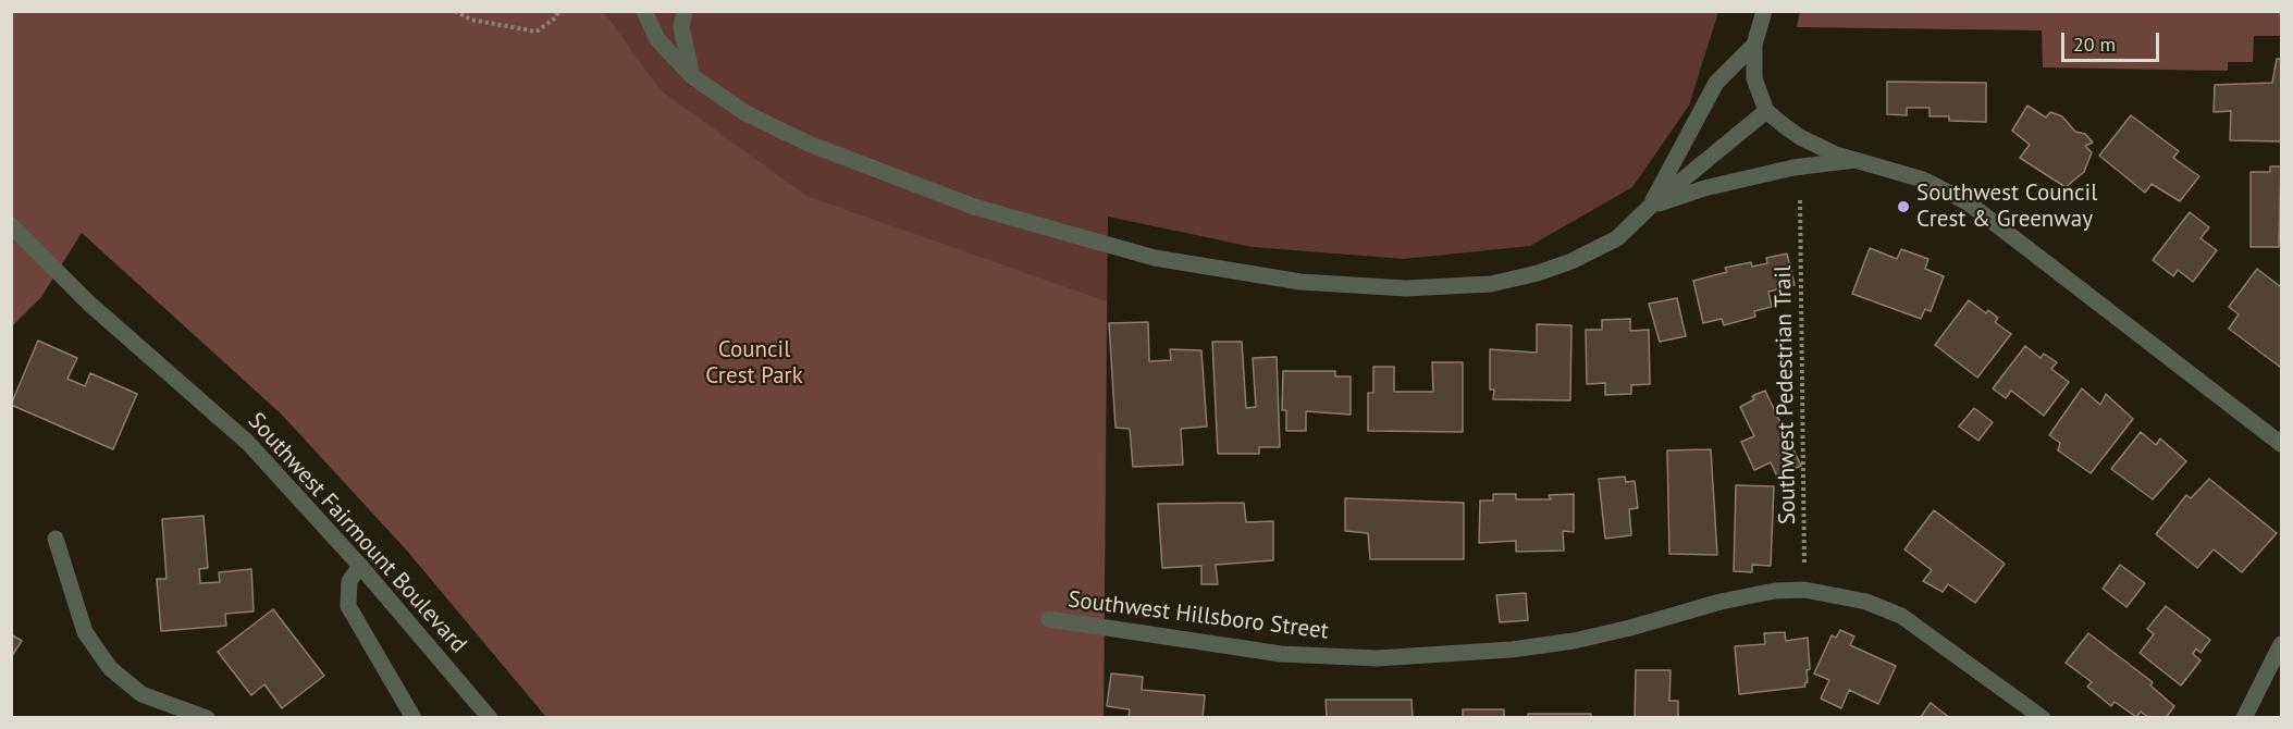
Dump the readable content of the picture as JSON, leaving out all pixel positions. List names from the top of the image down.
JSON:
{
  "streets": {
    "street": ["Southwest Fairmount Boulevard", "Southwest Hillsboro Street"],
    "path": ["Southwest Pedestrian Trail"]
  },
  "crossings": [
    ["Southwest Pedestrian Trail", "Southwest Hillsboro Street"]
  ],
  "parks": ["Council Crest Park"],
  "places": ["Southwest Council Crest & Greenway"],
  "scale_bar": "20 m"
}
